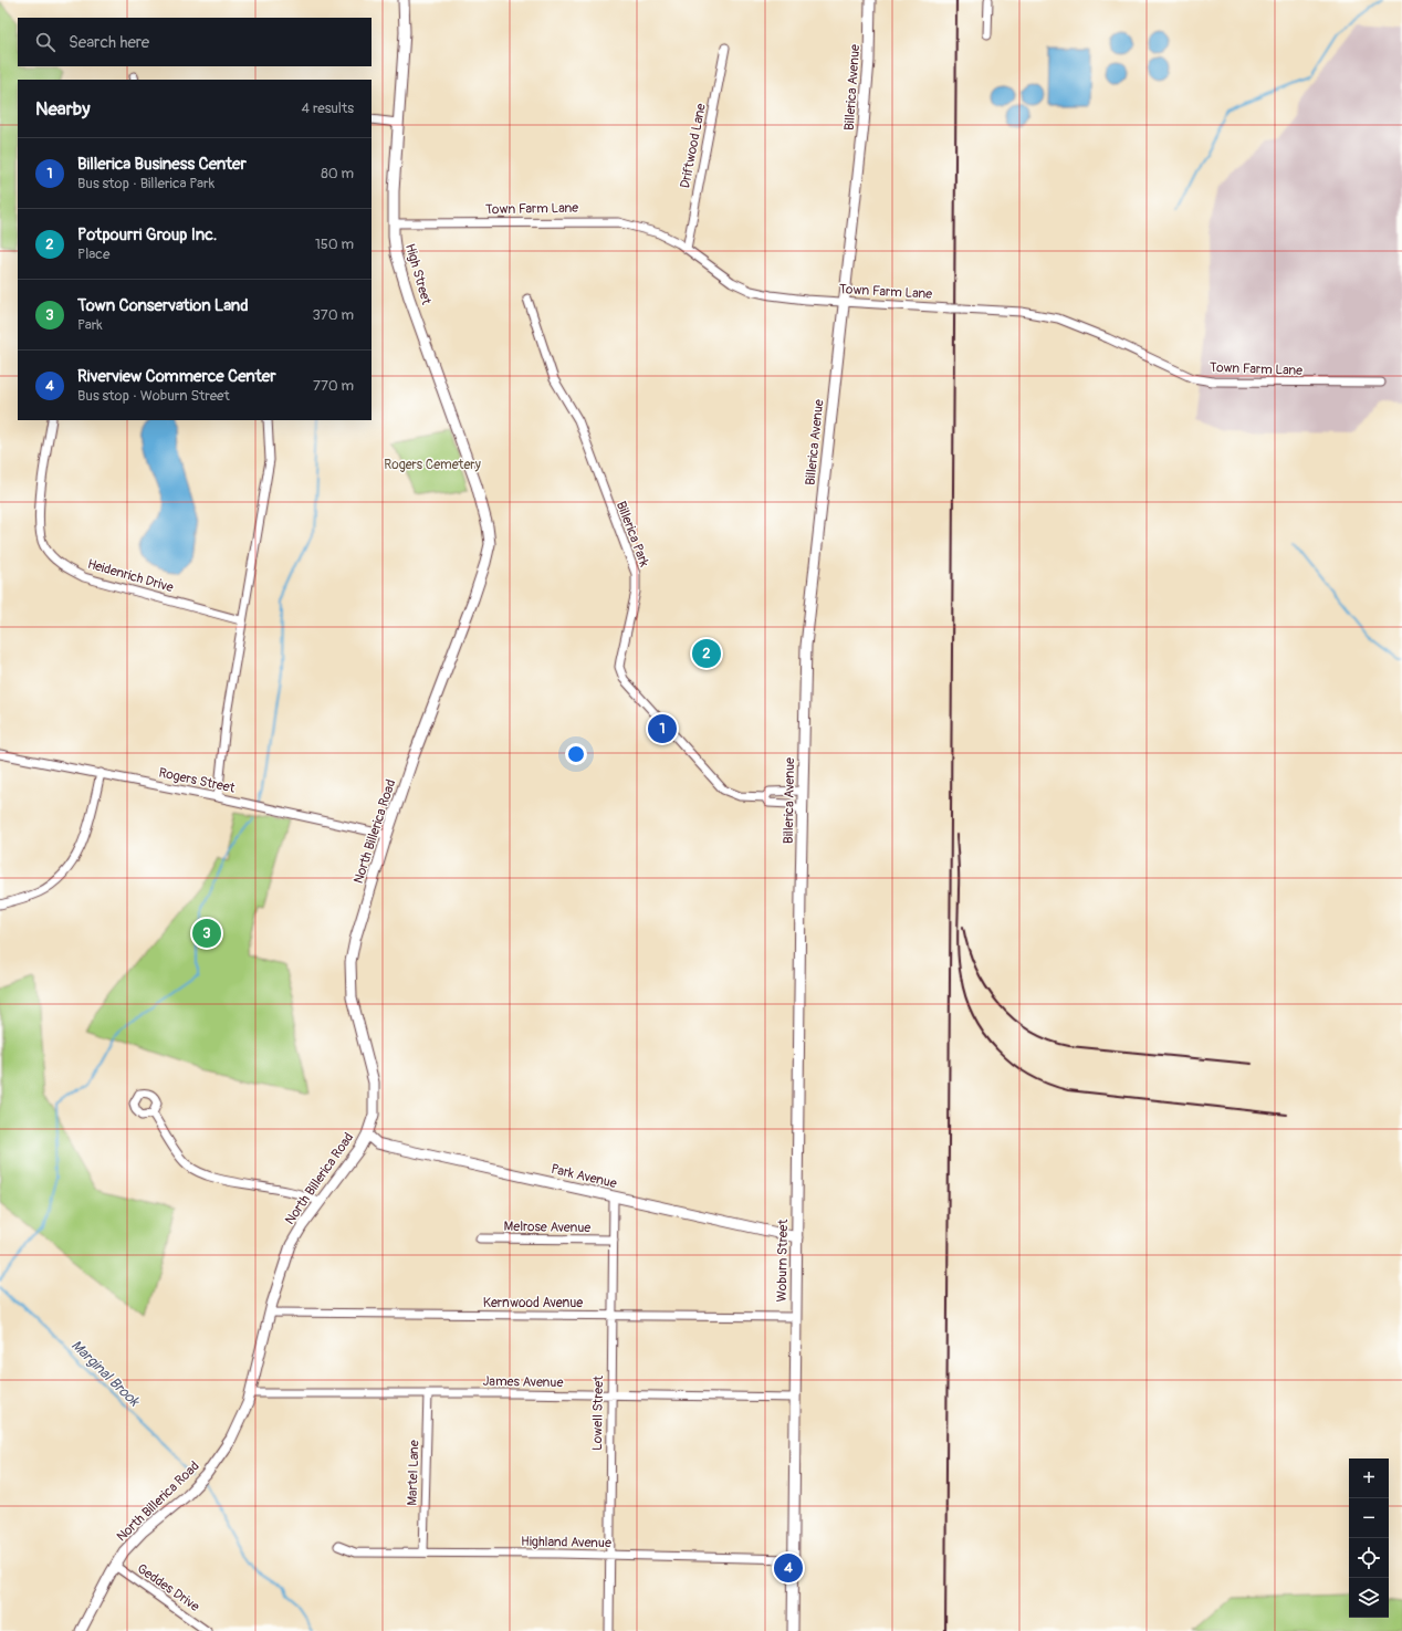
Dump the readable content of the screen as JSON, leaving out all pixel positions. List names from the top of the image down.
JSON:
{
  "streets": {
    "main road": [
      "Billerica Avenue",
      "High Street",
      "North Billerica Road",
      "Park Avenue",
      "Woburn Street"
    ],
    "street": [
      "Driftwood Lane",
      "Town Farm Lane",
      "Billerica Park",
      "Heidenrich Drive",
      "Rogers Street",
      "Melrose Avenue",
      "Kernwood Avenue",
      "James Avenue",
      "Lowell Street",
      "Martel Lane",
      "Highland Avenue",
      "Geddes Drive"
    ]
  },
  "crossings": [
    ["Billerica Avenue", "Town Farm Lane"],
    ["Billerica Avenue", "Billerica Park"],
    ["Billerica Avenue", "Woburn Street"],
    ["Driftwood Lane", "Town Farm Lane"],
    ["Town Farm Lane", "High Street"],
    ["High Street", "North Billerica Road"],
    ["Rogers Street", "North Billerica Road"],
    ["North Billerica Road", "Park Avenue"],
    ["North Billerica Road", "Kernwood Avenue"],
    ["North Billerica Road", "James Avenue"],
    ["North Billerica Road", "Geddes Drive"],
    ["Park Avenue", "Woburn Street"],
    ["Park Avenue", "Lowell Street"],
    ["Melrose Avenue", "Lowell Street"],
    ["Woburn Street", "Kernwood Avenue"],
    ["Woburn Street", "James Avenue"],
    ["Woburn Street", "Highland Avenue"],
    ["Kernwood Avenue", "Lowell Street"],
    ["James Avenue", "Lowell Street"],
    ["James Avenue", "Martel Lane"],
    ["Lowell Street", "Highland Avenue"],
    ["Martel Lane", "Highland Avenue"]
  ],
  "water": ["Marginal Brook"],
  "parks": ["Rogers Cemetery"],
  "page": {
    "search": "Search here",
    "heading": ["Nearby", "4 results"],
    "list": [
      {
        "mark": "1",
        "name": "Billerica Business Center",
        "note": "Bus stop · Billerica Park",
        "value": "80 m"
      },
      {
        "mark": "2",
        "name": "Potpourri Group Inc.",
        "note": "Place",
        "value": "150 m"
      },
      {
        "mark": "3",
        "name": "Town Conservation Land",
        "note": "Park",
        "value": "370 m"
      },
      {
        "mark": "4",
        "name": "Riverview Commerce Center",
        "note": "Bus stop · Woburn Street",
        "value": "770 m"
      }
    ],
    "pins": [
      "2",
      "1",
      "3",
      "4"
    ],
    "map_buttons": ["+", "−"]
  }
}
